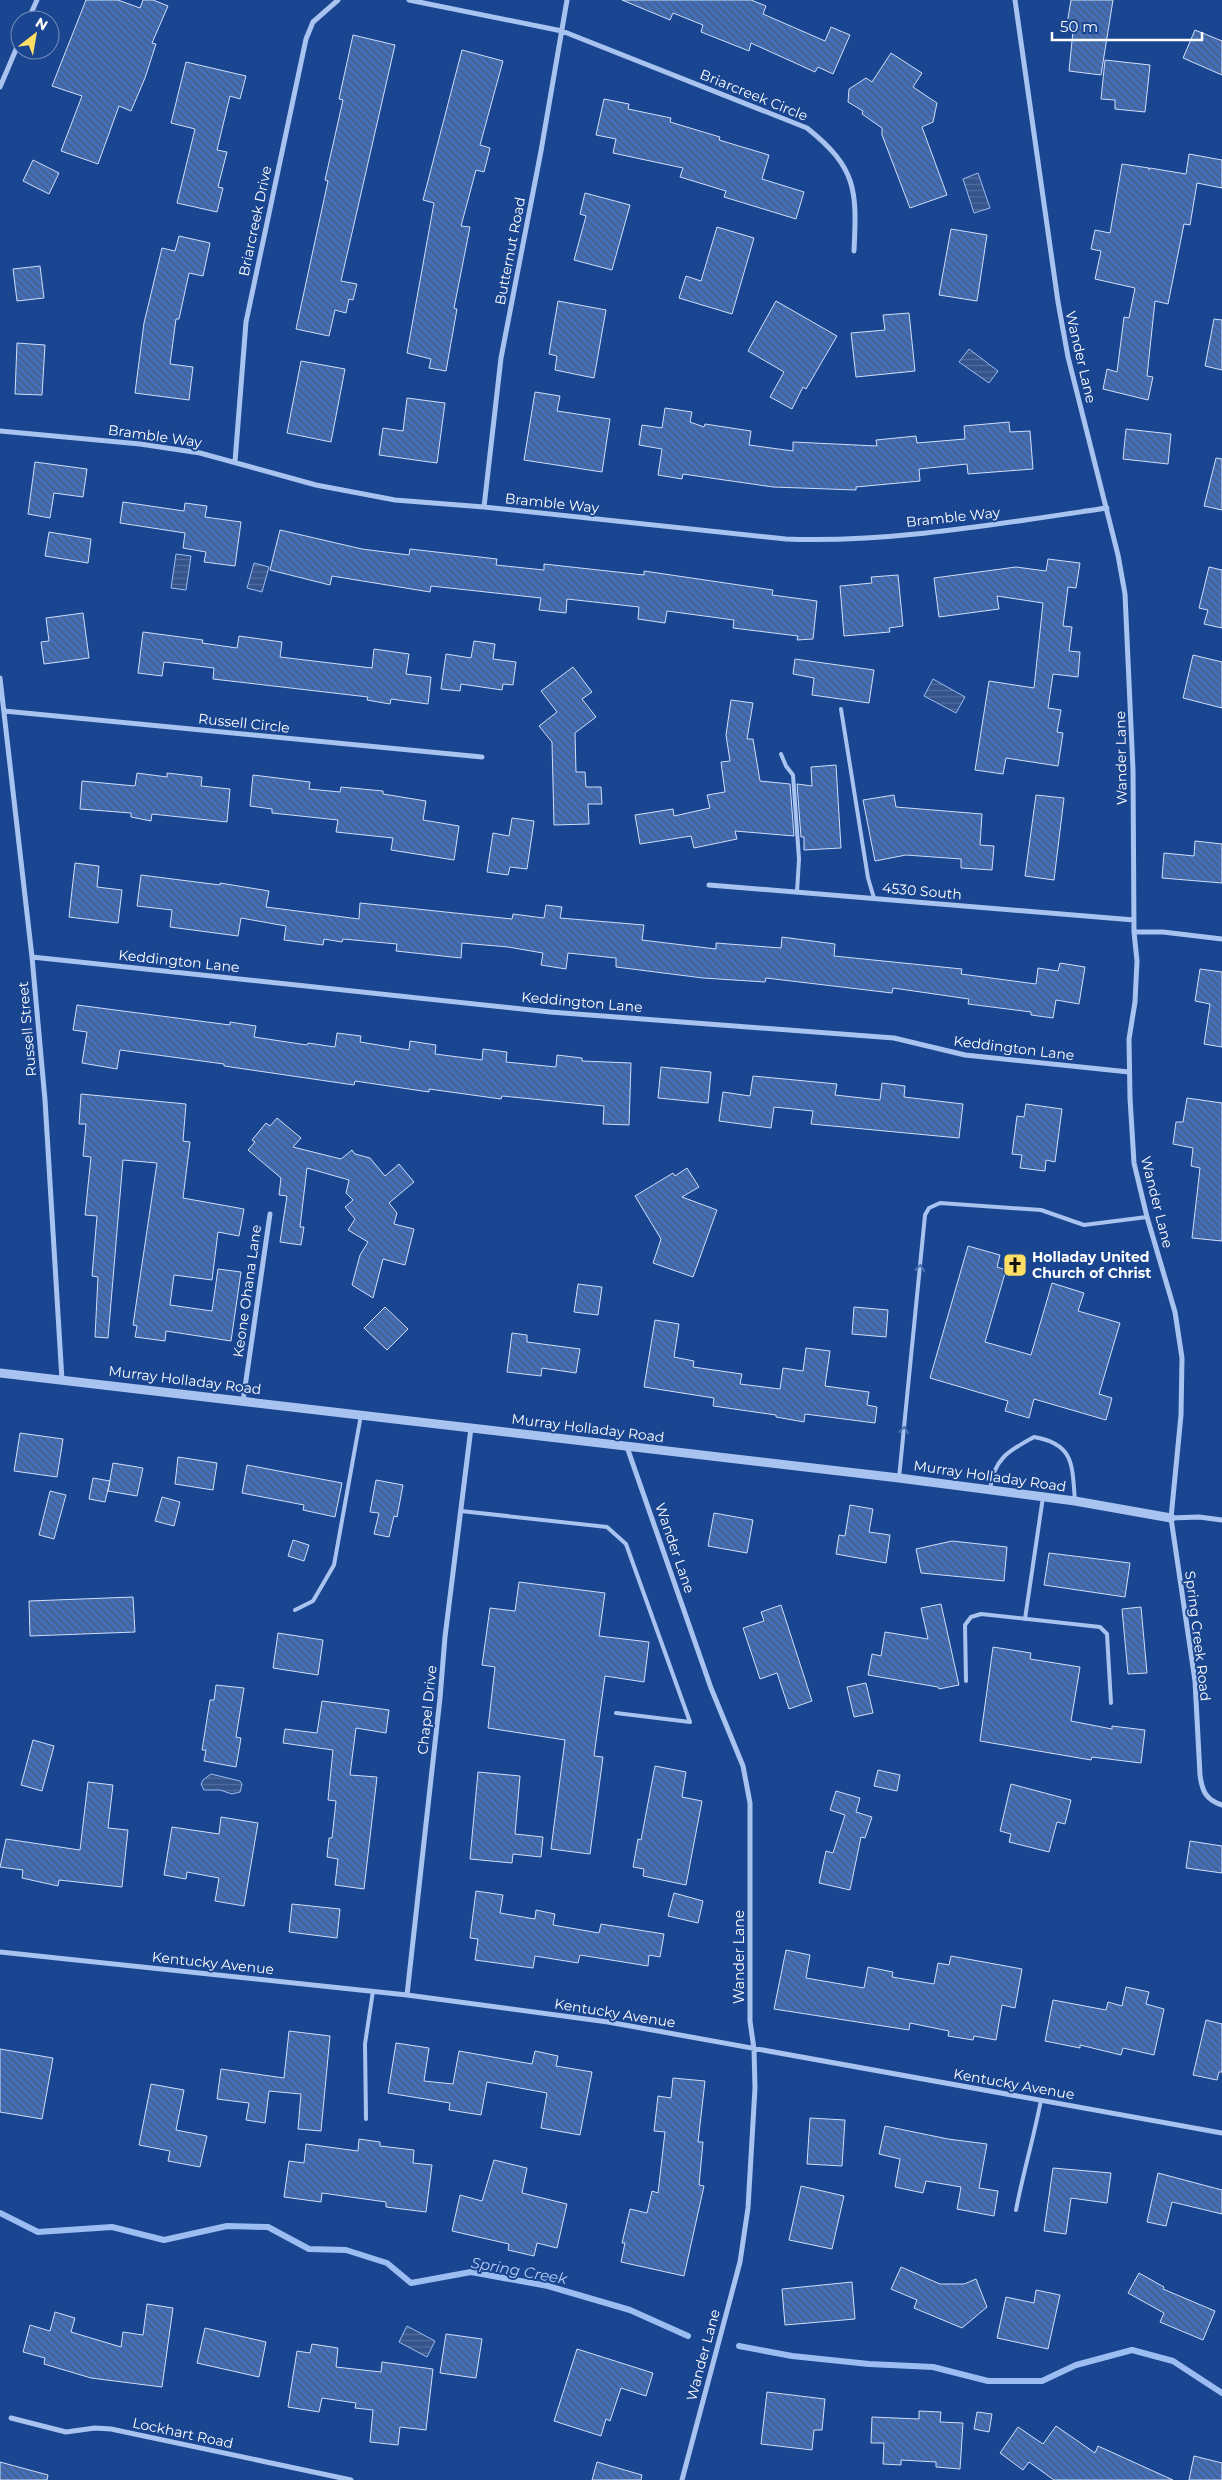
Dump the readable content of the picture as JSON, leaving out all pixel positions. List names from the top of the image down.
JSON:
{
  "streets": {
    "street": [
      "Briarcreek Circle",
      "Briarcreek Drive",
      "Butternut Road",
      "Wander Lane",
      "Bramble Way",
      "Russell Circle",
      "4530 South",
      "Keddington Lane",
      "Russell Street",
      "Keone Ohana Lane",
      "Murray Holladay Road",
      "Spring Creek Road",
      "Chapel Drive",
      "Kentucky Avenue",
      "Lockhart Road"
    ]
  },
  "crossings": [
    ["Briarcreek Circle", "Butternut Road"],
    ["Briarcreek Drive", "Bramble Way"],
    ["Butternut Road", "Bramble Way"],
    ["Wander Lane", "Bramble Way"],
    ["Wander Lane", "4530 South"],
    ["Wander Lane", "Keddington Lane"],
    ["Wander Lane", "Murray Holladay Road"],
    ["Wander Lane", "Spring Creek Road"],
    ["Wander Lane", "Kentucky Avenue"],
    ["Russell Circle", "Russell Street"],
    ["Keddington Lane", "Russell Street"],
    ["Russell Street", "Murray Holladay Road"],
    ["Keone Ohana Lane", "Murray Holladay Road"],
    ["Murray Holladay Road", "Spring Creek Road"],
    ["Murray Holladay Road", "Chapel Drive"],
    ["Chapel Drive", "Kentucky Avenue"]
  ],
  "water": ["Spring Creek"],
  "places": {
    "church": ["Holladay United Church of Christ"]
  },
  "scale_bar": "50 m",
  "north": "top right"
}
